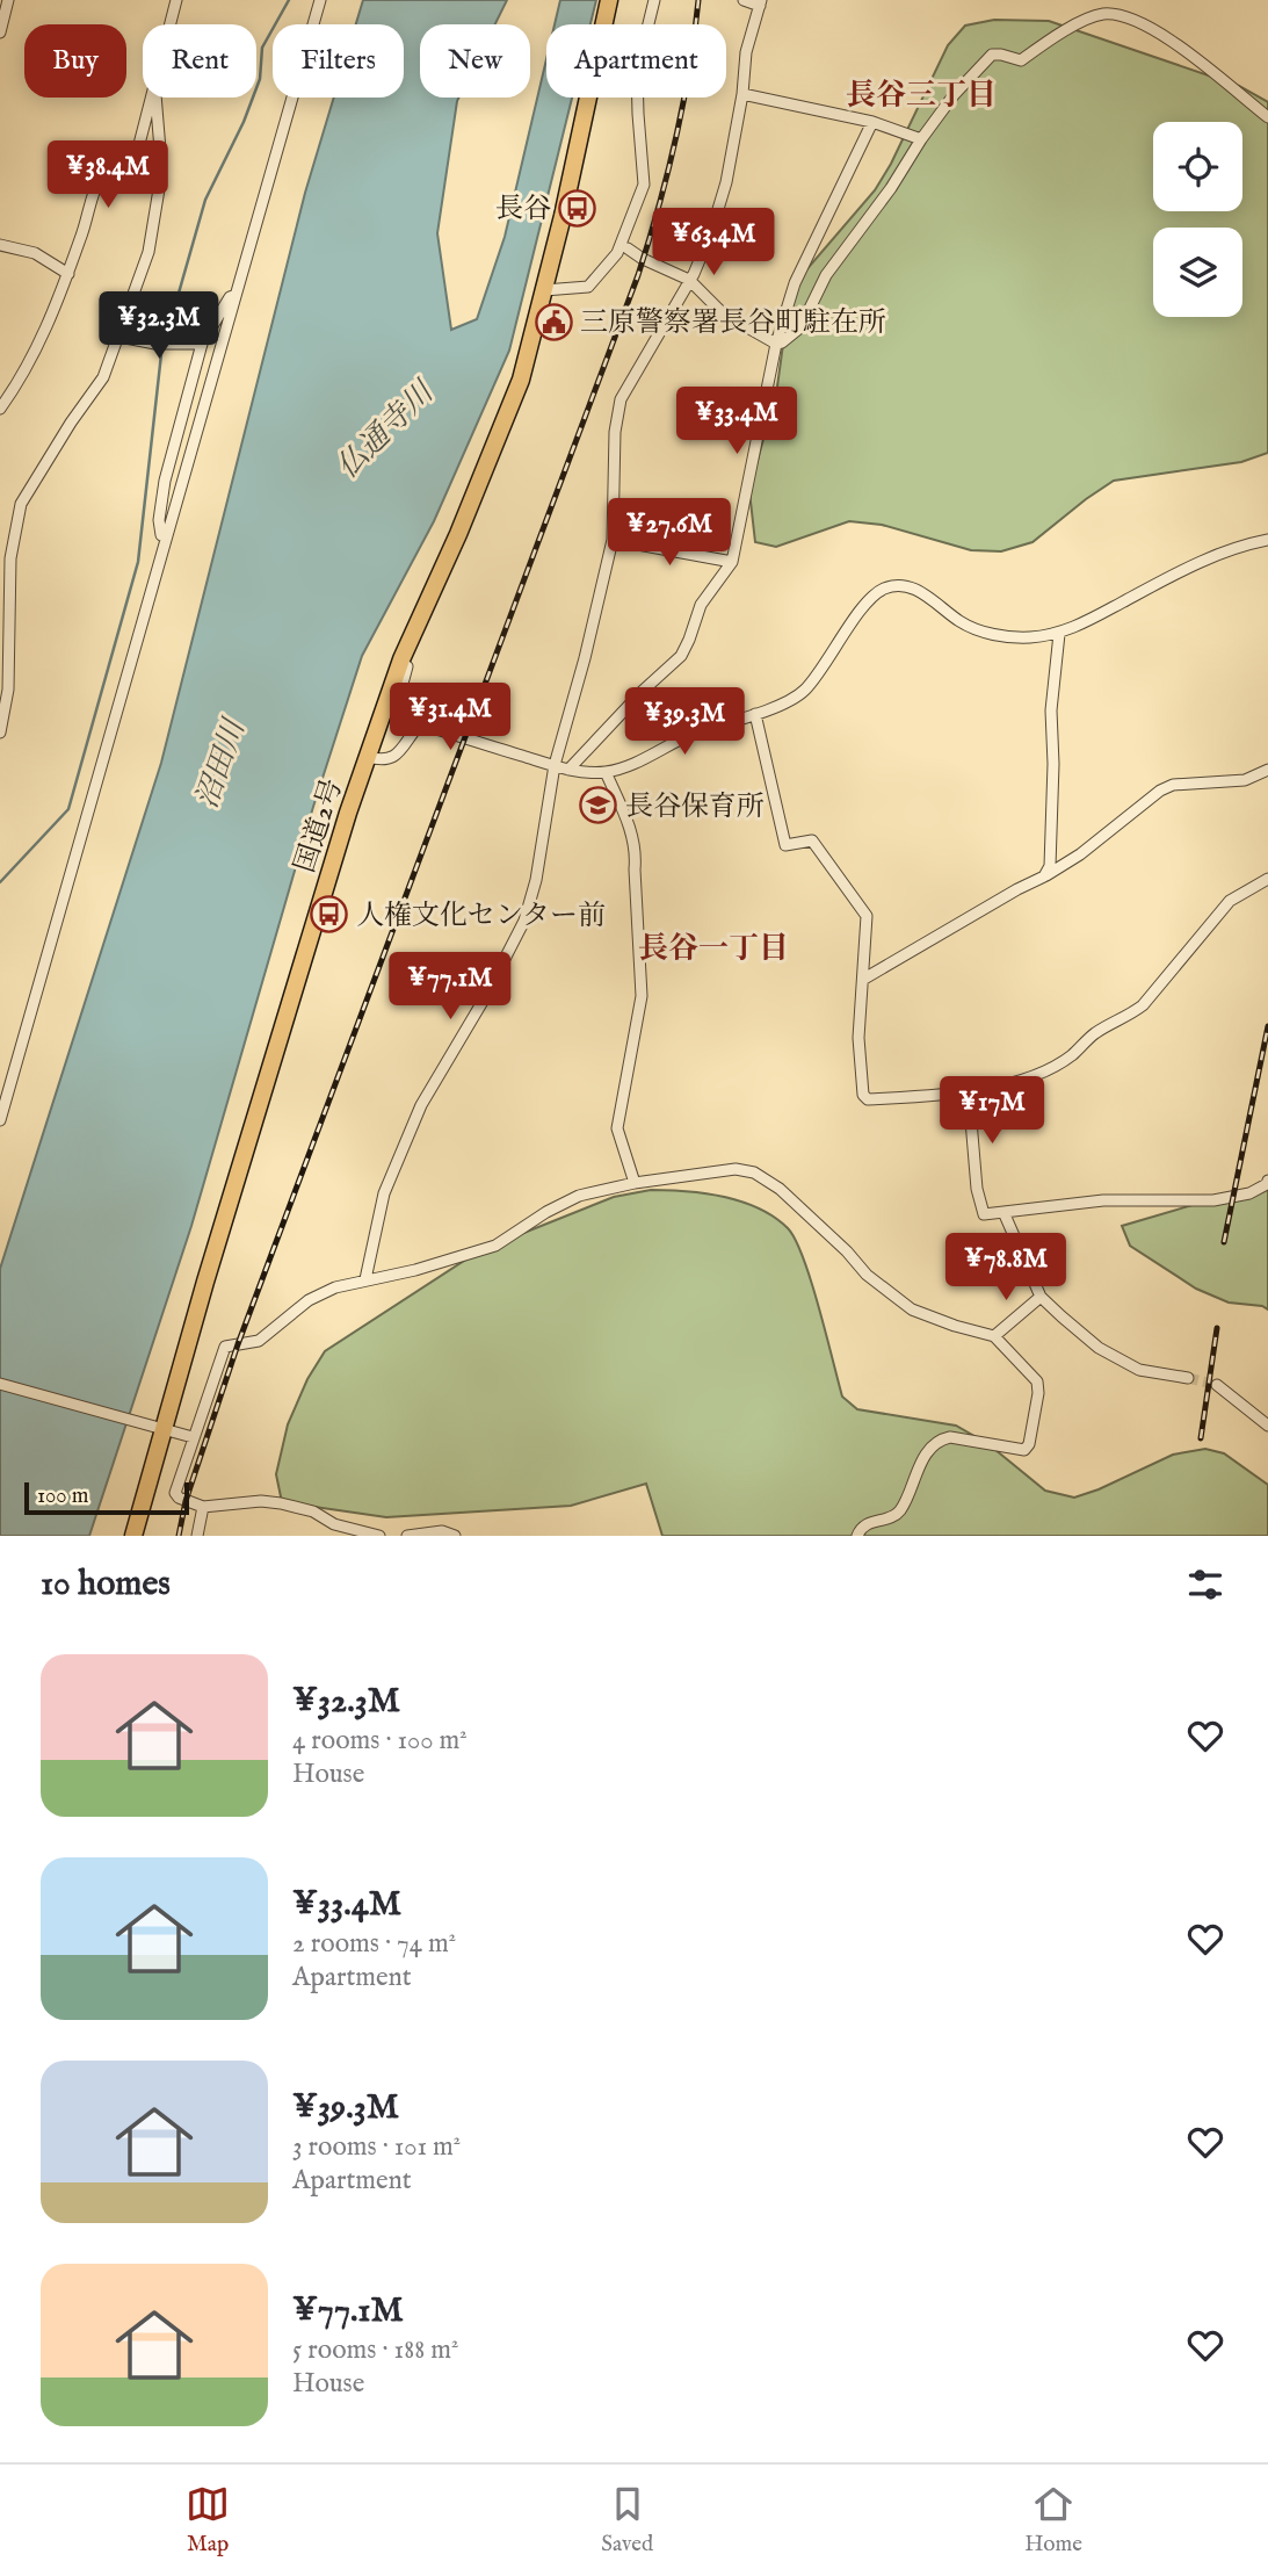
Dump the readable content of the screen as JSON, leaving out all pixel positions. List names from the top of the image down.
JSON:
{
  "streets": {
    "highway": ["国道2号"]
  },
  "districts": ["長谷三丁目", "長谷一丁目"],
  "water": ["仏通寺川", "沼田川"],
  "places": {
    "bus stop": ["長谷", "人権文化センター前"],
    "public building": ["三原警察署長谷町駐在所"],
    "school or university": ["長谷保育所"]
  },
  "scale_bar": "100 m",
  "page": {
    "chip": [
      "Buy",
      "Rent",
      "Filters",
      "New",
      "Apartment"
    ],
    "price": [
      "¥38.4M",
      "¥63.4M",
      "¥32.3M",
      "¥33.4M",
      "¥27.6M",
      "¥31.4M",
      "¥39.3M",
      "¥77.1M",
      "¥17M",
      "¥78.8M"
    ],
    "scale": "100 m",
    "heading": "10 homes",
    "list": [
      {
        "name": "¥32.3M",
        "note": "4 rooms · 100 m² · House"
      },
      {
        "name": "¥33.4M",
        "note": "2 rooms · 74 m² · Apartment"
      },
      {
        "name": "¥39.3M",
        "note": "3 rooms · 101 m² · Apartment"
      },
      {
        "name": "¥77.1M",
        "note": "5 rooms · 188 m² · House"
      }
    ],
    "tabs": ["Map", "Saved", "Home"]
  }
}
